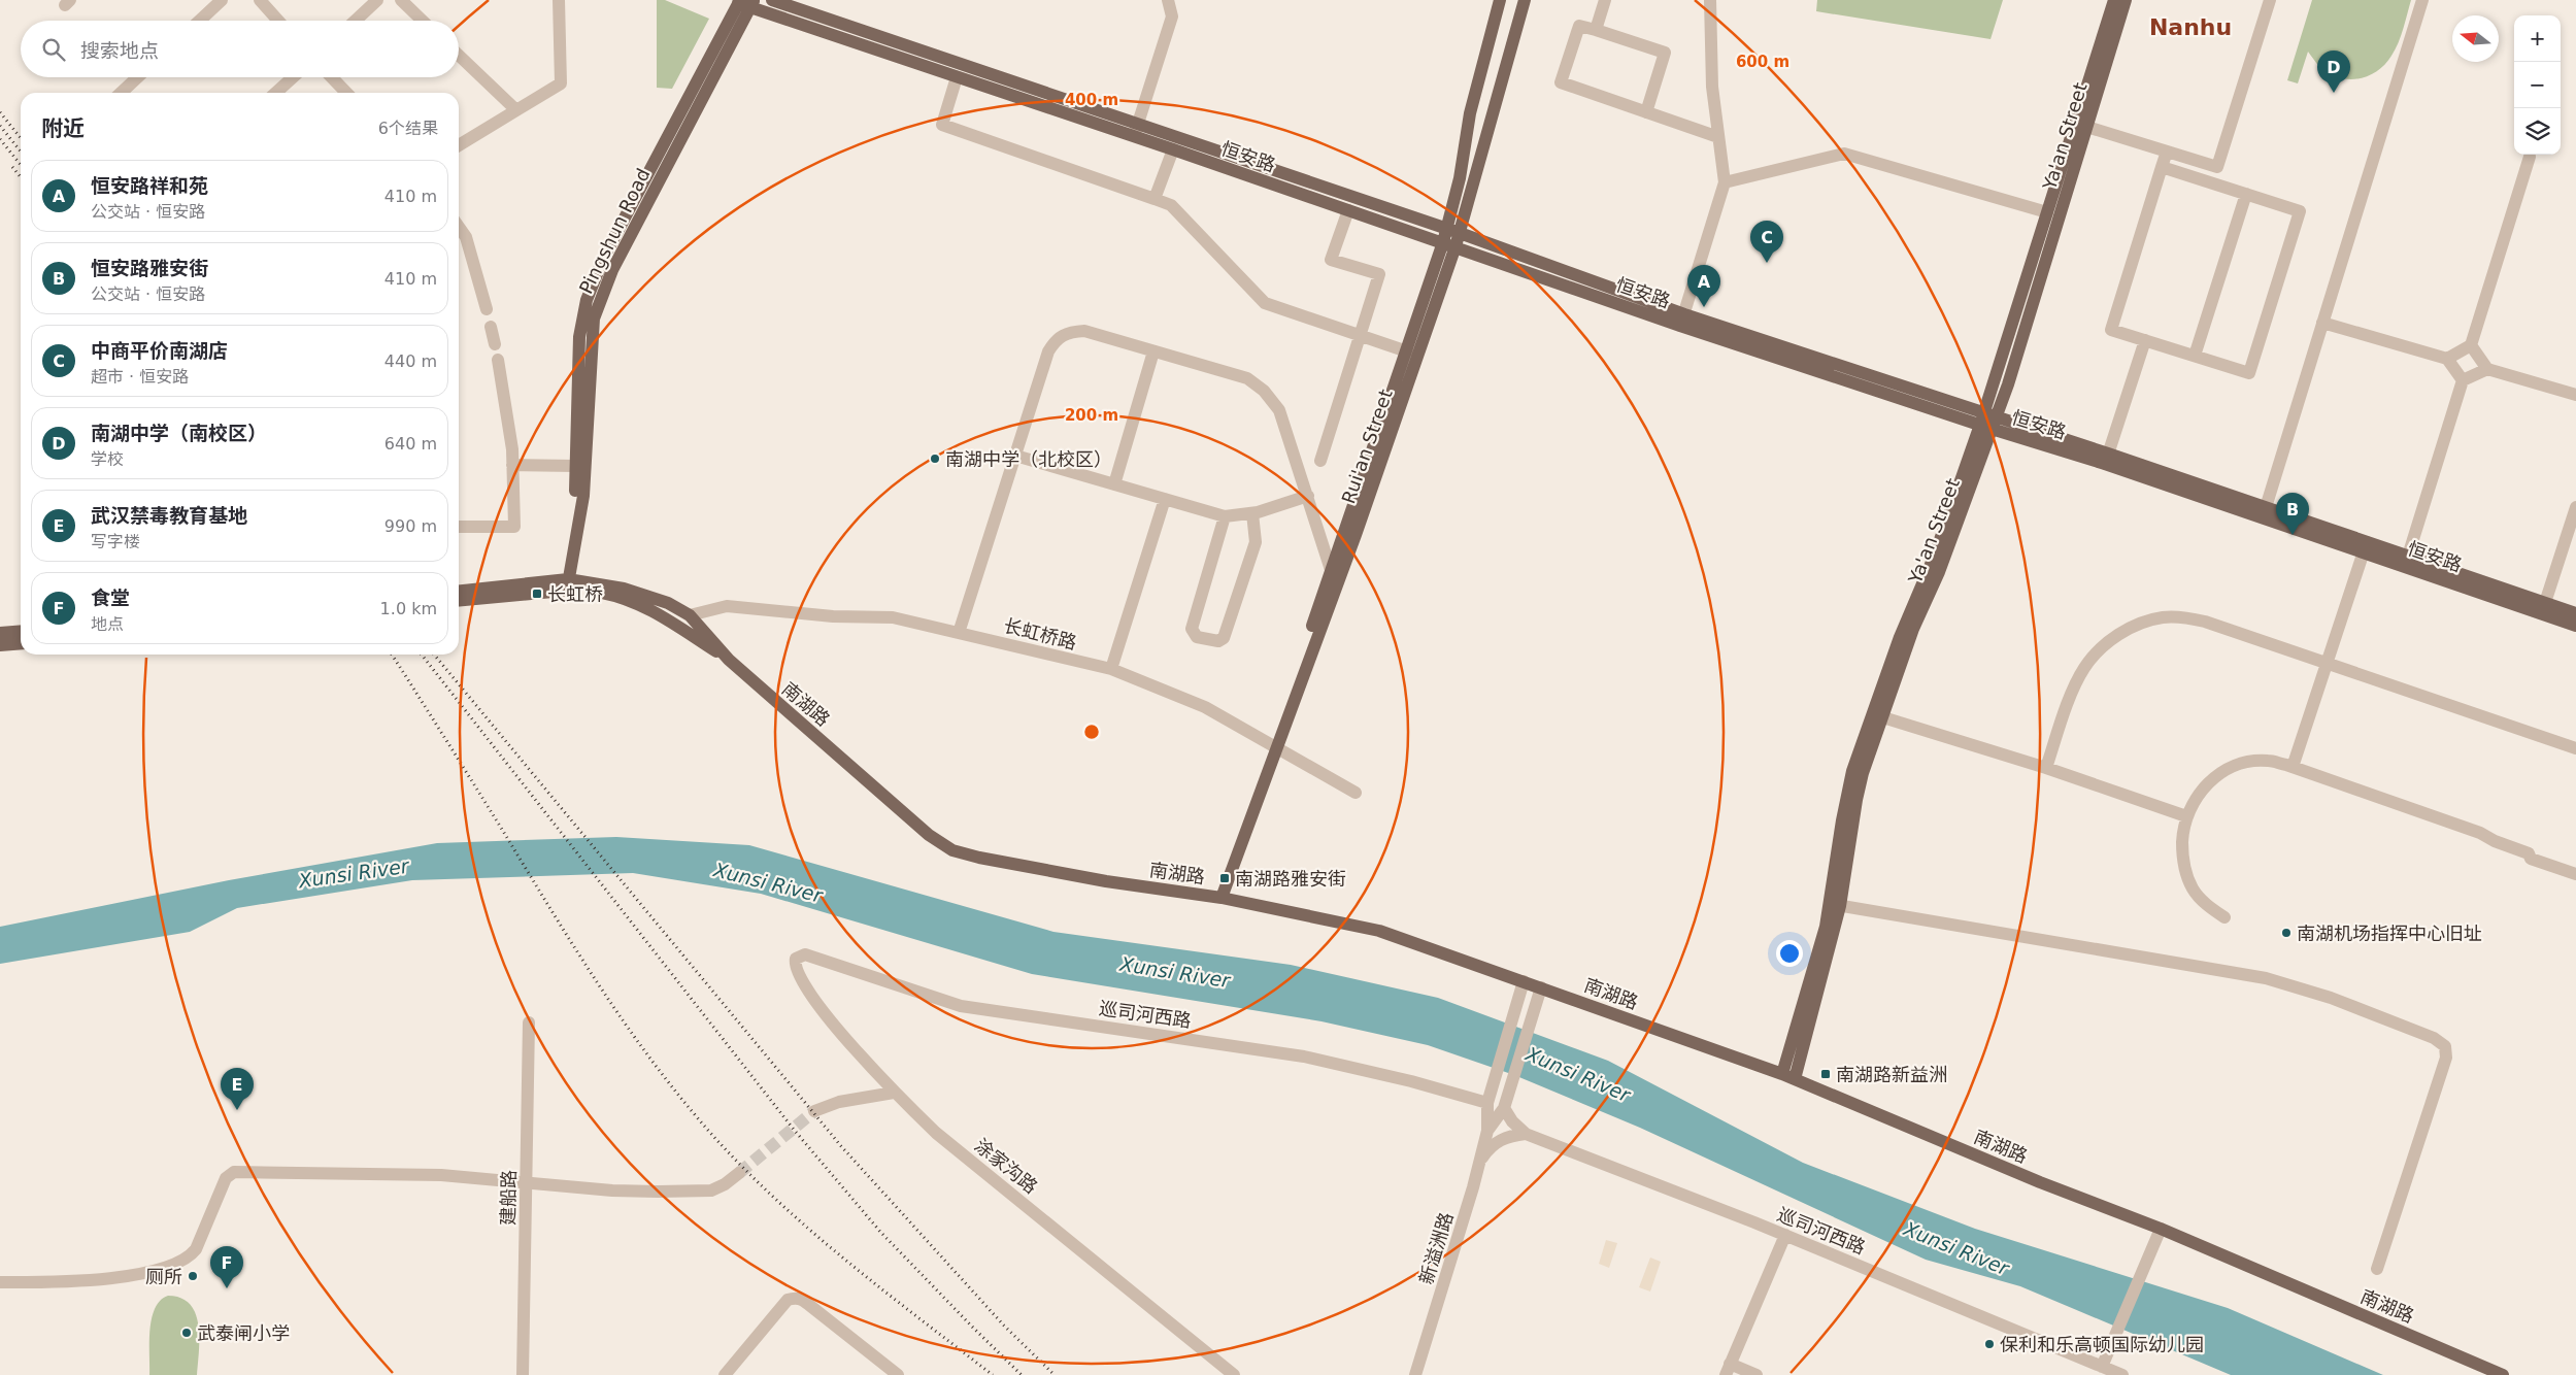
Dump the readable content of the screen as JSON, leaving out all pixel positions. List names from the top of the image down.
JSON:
{
  "streets": {
    "main road": [
      "Ya'an Street",
      "恒安路",
      "Pingshun Road",
      "Rui'an Street",
      "南湖路"
    ],
    "street": [
      "长虹桥路",
      "巡司河西路",
      "涂家沟路",
      "建船路",
      "新溢洲路"
    ]
  },
  "crossings": [
    ["Ya'an Street", "恒安路"],
    ["Ya'an Street", "南湖路"],
    ["恒安路", "Pingshun Road"],
    ["恒安路", "Rui'an Street"],
    ["Rui'an Street", "长虹桥路"],
    ["Rui'an Street", "南湖路"],
    ["巡司河西路", "涂家沟路"]
  ],
  "districts": ["Nanhu"],
  "water": ["Xunsi River"],
  "places": {
    "other": [
      "南湖中学（北校区）",
      "南湖机场指挥中心旧址",
      "厕所",
      "武泰闸小学",
      "保利和乐高顿国际幼儿园"
    ],
    "transit": ["长虹桥", "南湖路雅安街", "南湖路新益洲"]
  },
  "north": "left",
  "page": {
    "map_buttons": ["+", "−"],
    "search": "搜索地点",
    "pins": [
      "D",
      "C",
      "A",
      "B",
      "E",
      "F"
    ],
    "heading": ["附近", "6个结果"],
    "list": [
      {
        "mark": "A",
        "name": "恒安路祥和苑",
        "note": "公交站 · 恒安路",
        "value": "410 m"
      },
      {
        "mark": "B",
        "name": "恒安路雅安街",
        "note": "公交站 · 恒安路",
        "value": "410 m"
      },
      {
        "mark": "C",
        "name": "中商平价南湖店",
        "note": "超市 · 恒安路",
        "value": "440 m"
      },
      {
        "mark": "D",
        "name": "南湖中学（南校区）",
        "note": "学校",
        "value": "640 m"
      },
      {
        "mark": "E",
        "name": "武汉禁毒教育基地",
        "note": "写字楼",
        "value": "990 m"
      },
      {
        "mark": "F",
        "name": "食堂",
        "note": "地点",
        "value": "1.0 km"
      }
    ]
  },
  "rings": ["600 m", "400 m", "200 m"]
}
